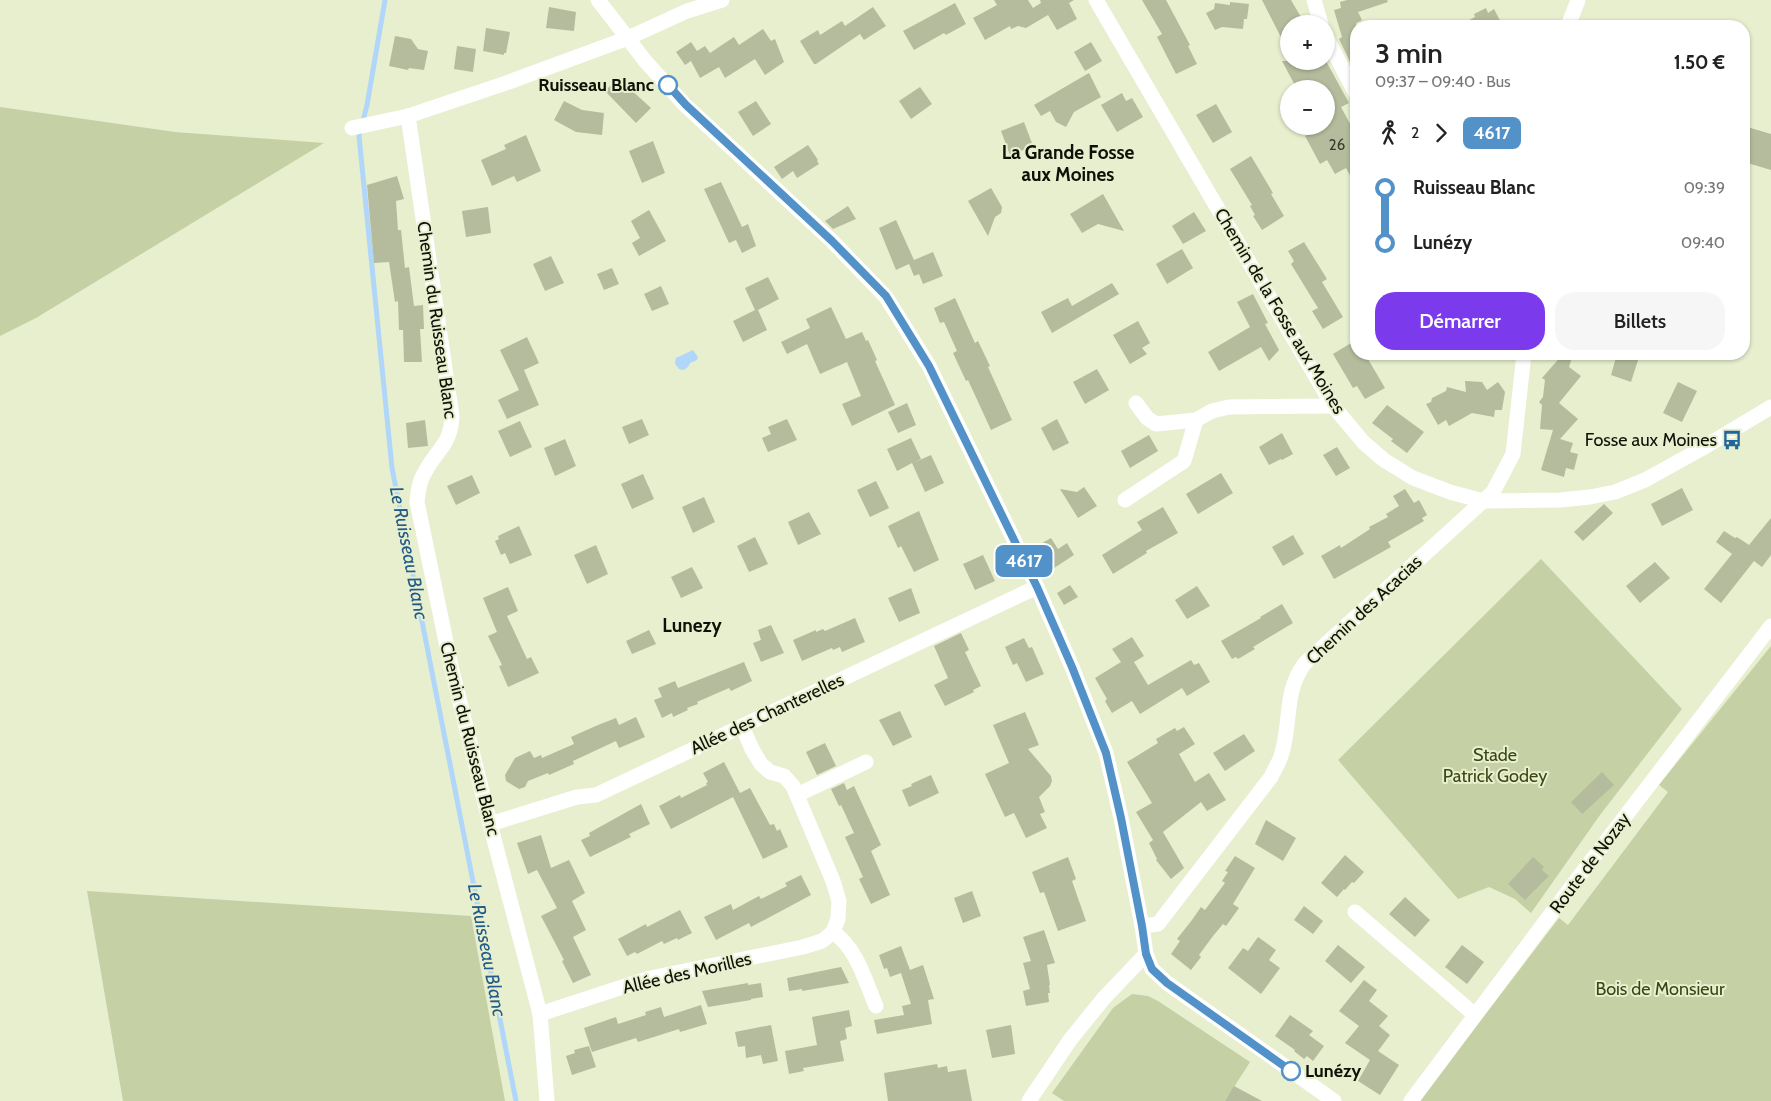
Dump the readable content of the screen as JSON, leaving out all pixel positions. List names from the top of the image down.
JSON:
{
  "streets": {
    "street": [
      "Chemin de la Fosse aux Moines",
      "Chemin du Ruisseau Blanc",
      "Chemin des Acacias",
      "Allée des Chanterelles",
      "Route de Nozay",
      "Allée des Morilles"
    ]
  },
  "crossings": [
    ["Chemin de la Fosse aux Moines", "Chemin des Acacias"],
    ["Chemin du Ruisseau Blanc", "Allée des Chanterelles"],
    ["Chemin du Ruisseau Blanc", "Allée des Morilles"]
  ],
  "districts": ["La Grande Fosse aux Moines", "Lunezy"],
  "water": ["Le Ruisseau Blanc"],
  "parks": ["Stade Patrick Godey", "Bois de Monsieur"],
  "places": {
    "other": ["Ruisseau Blanc", "Lunézy"],
    "bus stop": ["Fosse aux Moines"]
  },
  "lines": ["bus line 4617"],
  "house_numbers": ["26"],
  "page": {
    "on_map": "4617",
    "map_buttons": ["+", "−"],
    "heading": ["3 min", "09:37 – 09:40 · Bus", "1.50 €"],
    "legs": ["2", "4617"],
    "list": [
      {
        "name": "Ruisseau Blanc",
        "value": "09:39"
      },
      {
        "name": "Lunézy",
        "value": "09:40"
      }
    ],
    "buttons": ["Démarrer", "Billets"]
  }
}
